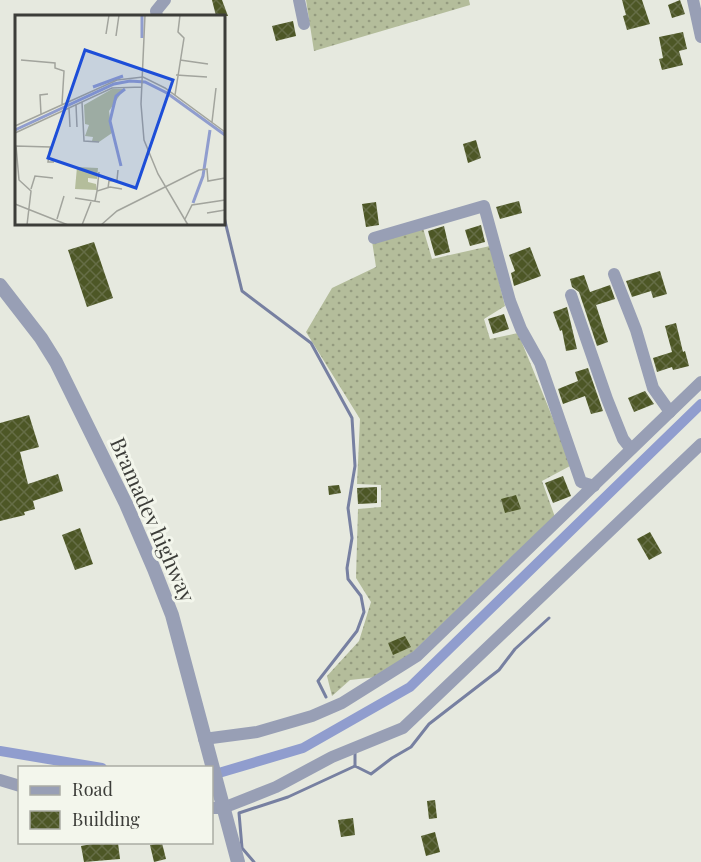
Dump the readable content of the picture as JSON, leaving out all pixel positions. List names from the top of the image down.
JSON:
{
  "streets": {
    "street": ["Bramadev highway"]
  },
  "legend": ["Road", "Building"]
}
